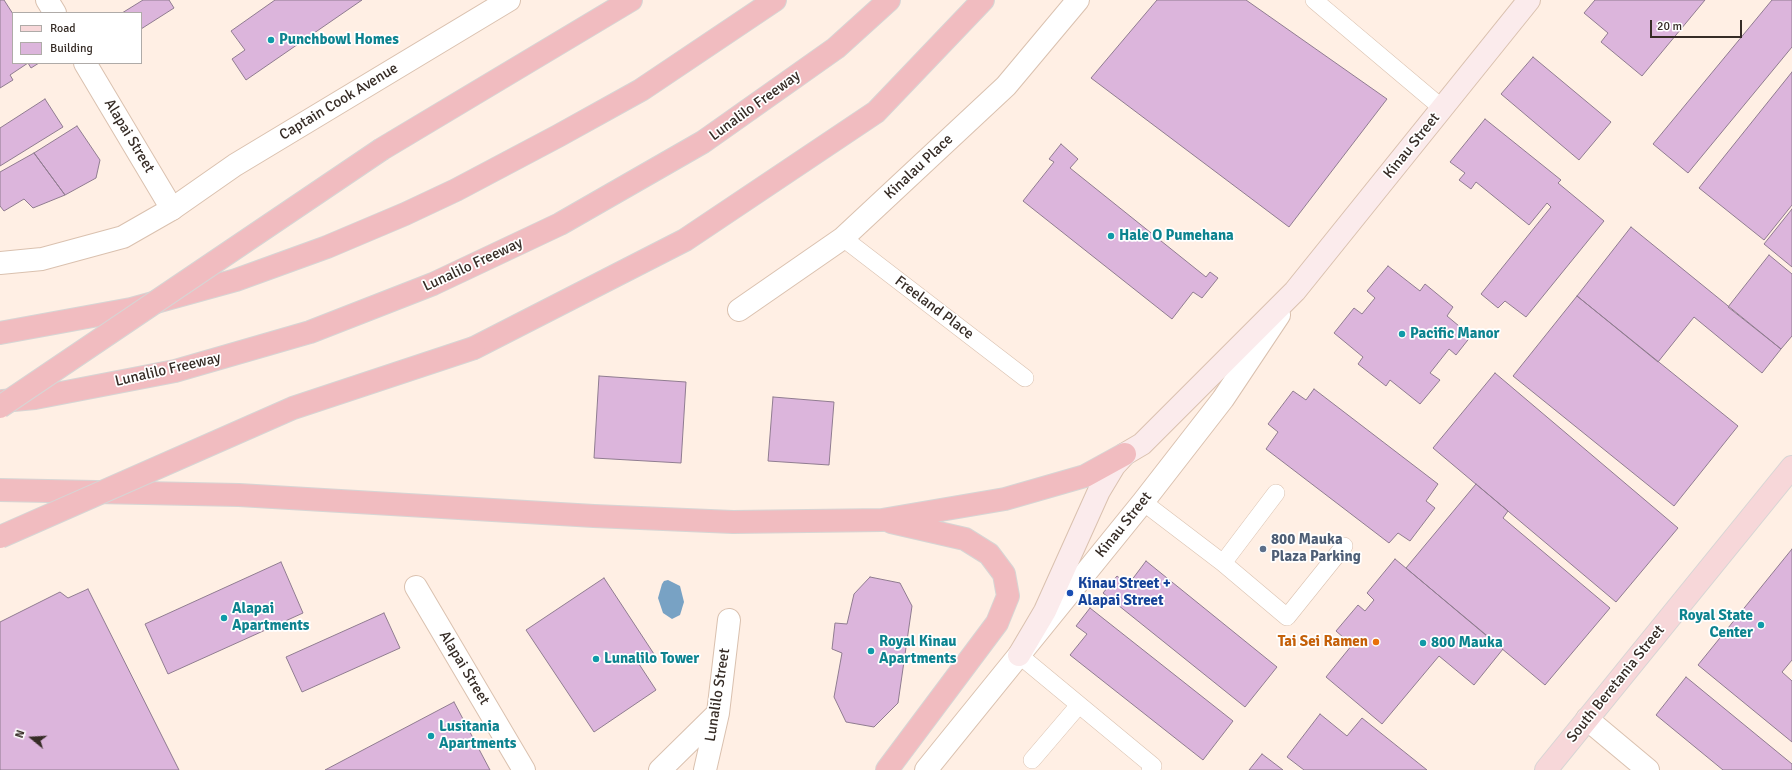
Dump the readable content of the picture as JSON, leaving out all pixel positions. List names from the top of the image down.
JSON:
{
  "streets": {
    "highway": ["Lunalilo Freeway"],
    "main road": ["Kinau Street", "South Beretania Street"],
    "street": [
      "Captain Cook Avenue",
      "Alapai Street",
      "Kinalau Place",
      "Lunalilo Street"
    ],
    "lane": ["Freeland Place"]
  },
  "crossings": [
    ["Captain Cook Avenue", "Alapai Street"],
    ["Kinalau Place", "Freeland Place"]
  ],
  "places": [
    "Punchbowl Homes",
    "Hale O Pumehana",
    "Pacific Manor",
    "800 Mauka Plaza Parking",
    "Kinau Street + Alapai Street",
    "Alapai Apartments",
    "Royal State Center",
    "Tai Sei Ramen",
    "800 Mauka",
    "Royal Kinau Apartments",
    "Lunalilo Tower",
    "Lusitania Apartments"
  ],
  "legend": ["Road", "Building"],
  "scale_bar": "20 m",
  "north": "left"
}
